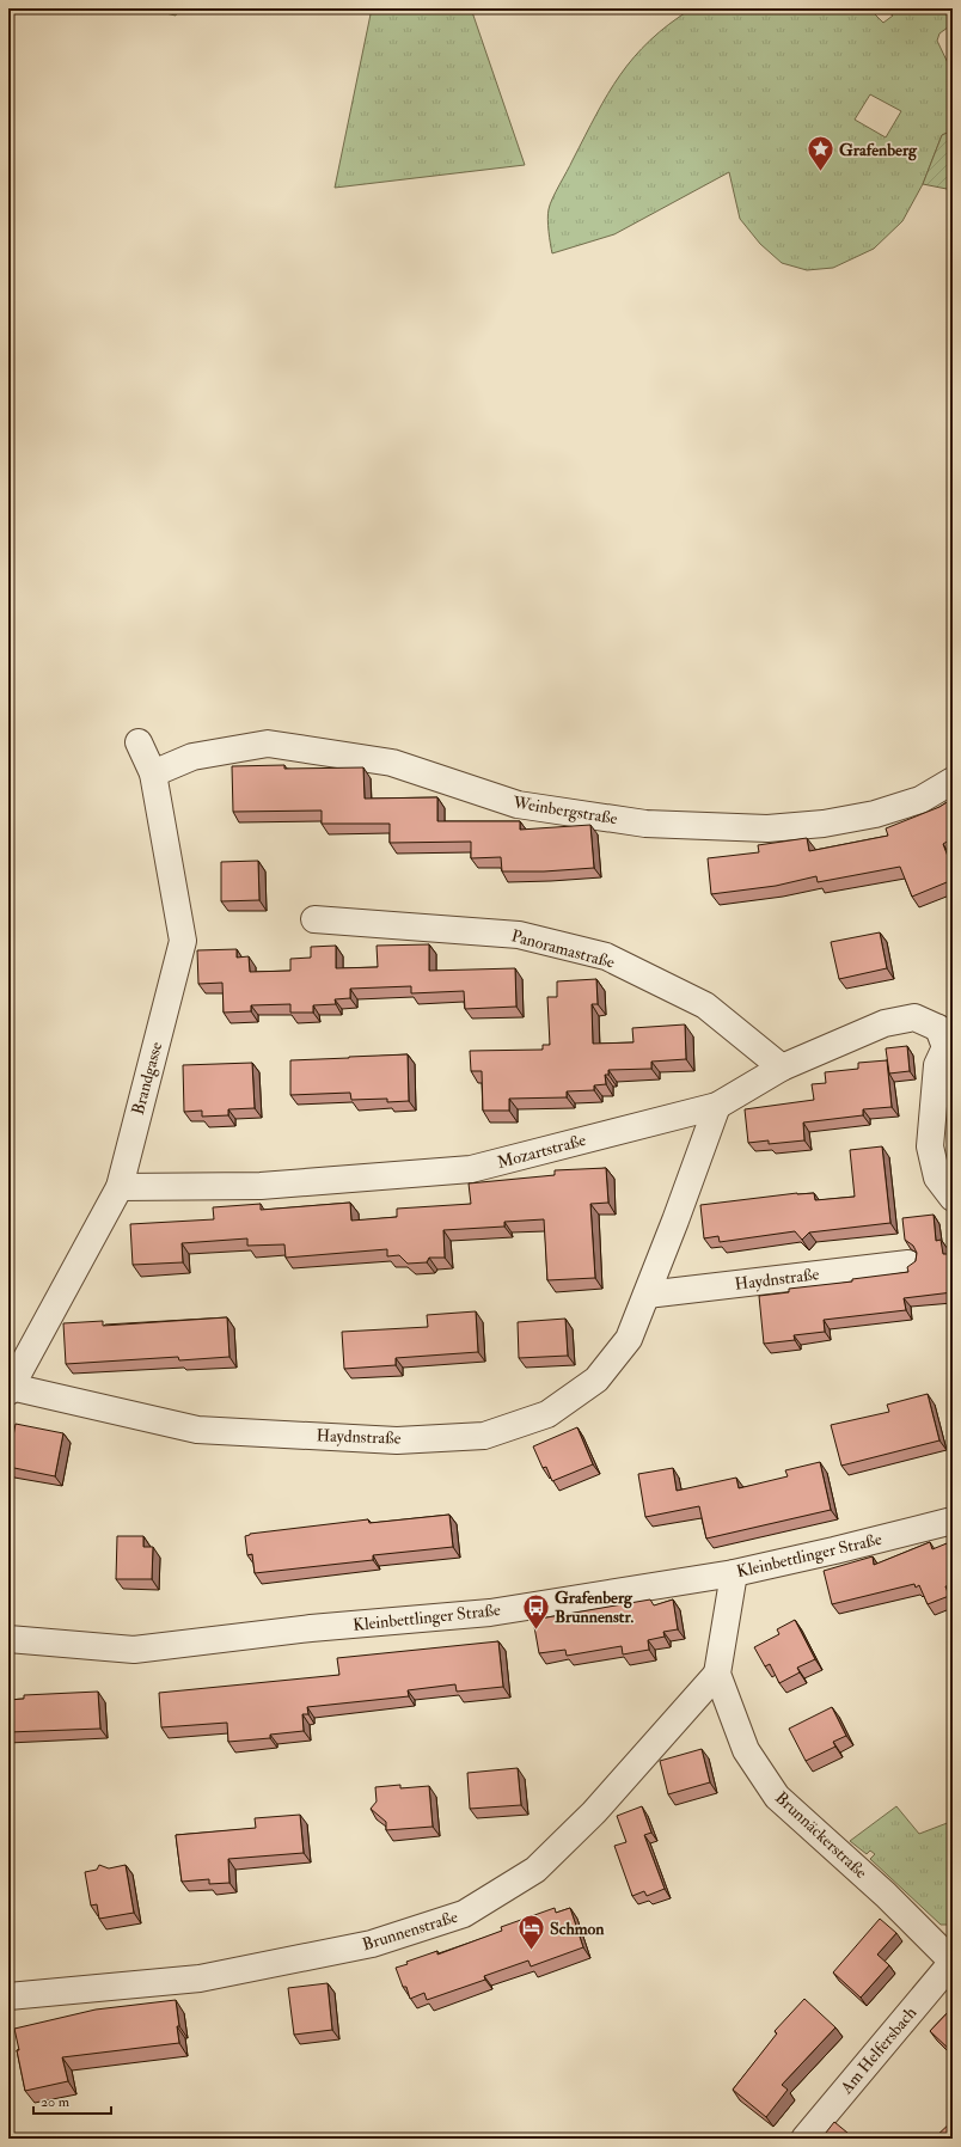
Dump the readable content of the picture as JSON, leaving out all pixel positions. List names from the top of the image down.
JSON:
{
  "streets": {
    "street": [
      "Weinbergstraße",
      "Panoramastraße",
      "Brandgasse",
      "Mozartstraße",
      "Haydnstraße",
      "Kleinbettlinger Straße",
      "Brunnäckerstraße",
      "Brunnenstraße",
      "Am Helfersbach"
    ]
  },
  "crossings": [
    ["Weinbergstraße", "Brandgasse"],
    ["Panoramastraße", "Mozartstraße"],
    ["Brandgasse", "Mozartstraße"],
    ["Brandgasse", "Haydnstraße"],
    ["Mozartstraße", "Haydnstraße"],
    ["Brunnäckerstraße", "Brunnenstraße"],
    ["Brunnäckerstraße", "Am Helfersbach"]
  ],
  "places": {
    "place": ["Grafenberg"],
    "bus stop": ["Grafenberg Brunnenstr."],
    "hotel": ["Schmon"]
  },
  "scale_bar": "20 m"
}
